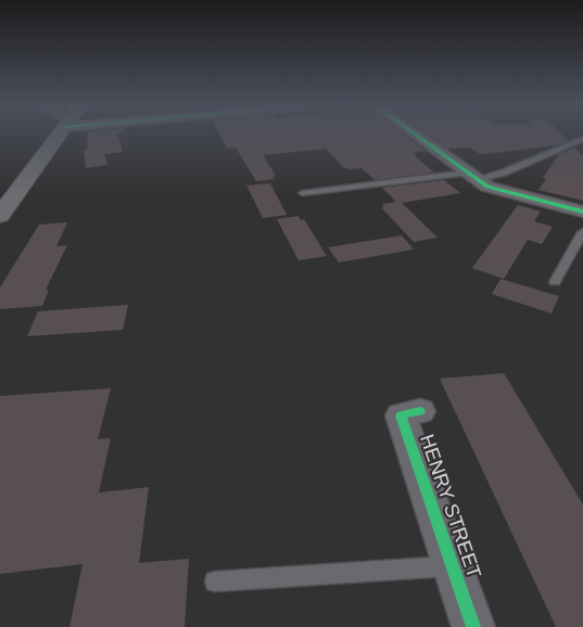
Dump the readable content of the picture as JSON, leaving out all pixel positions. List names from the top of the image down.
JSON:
{
  "streets": {
    "street": ["HENRY STREET"]
  }
}
